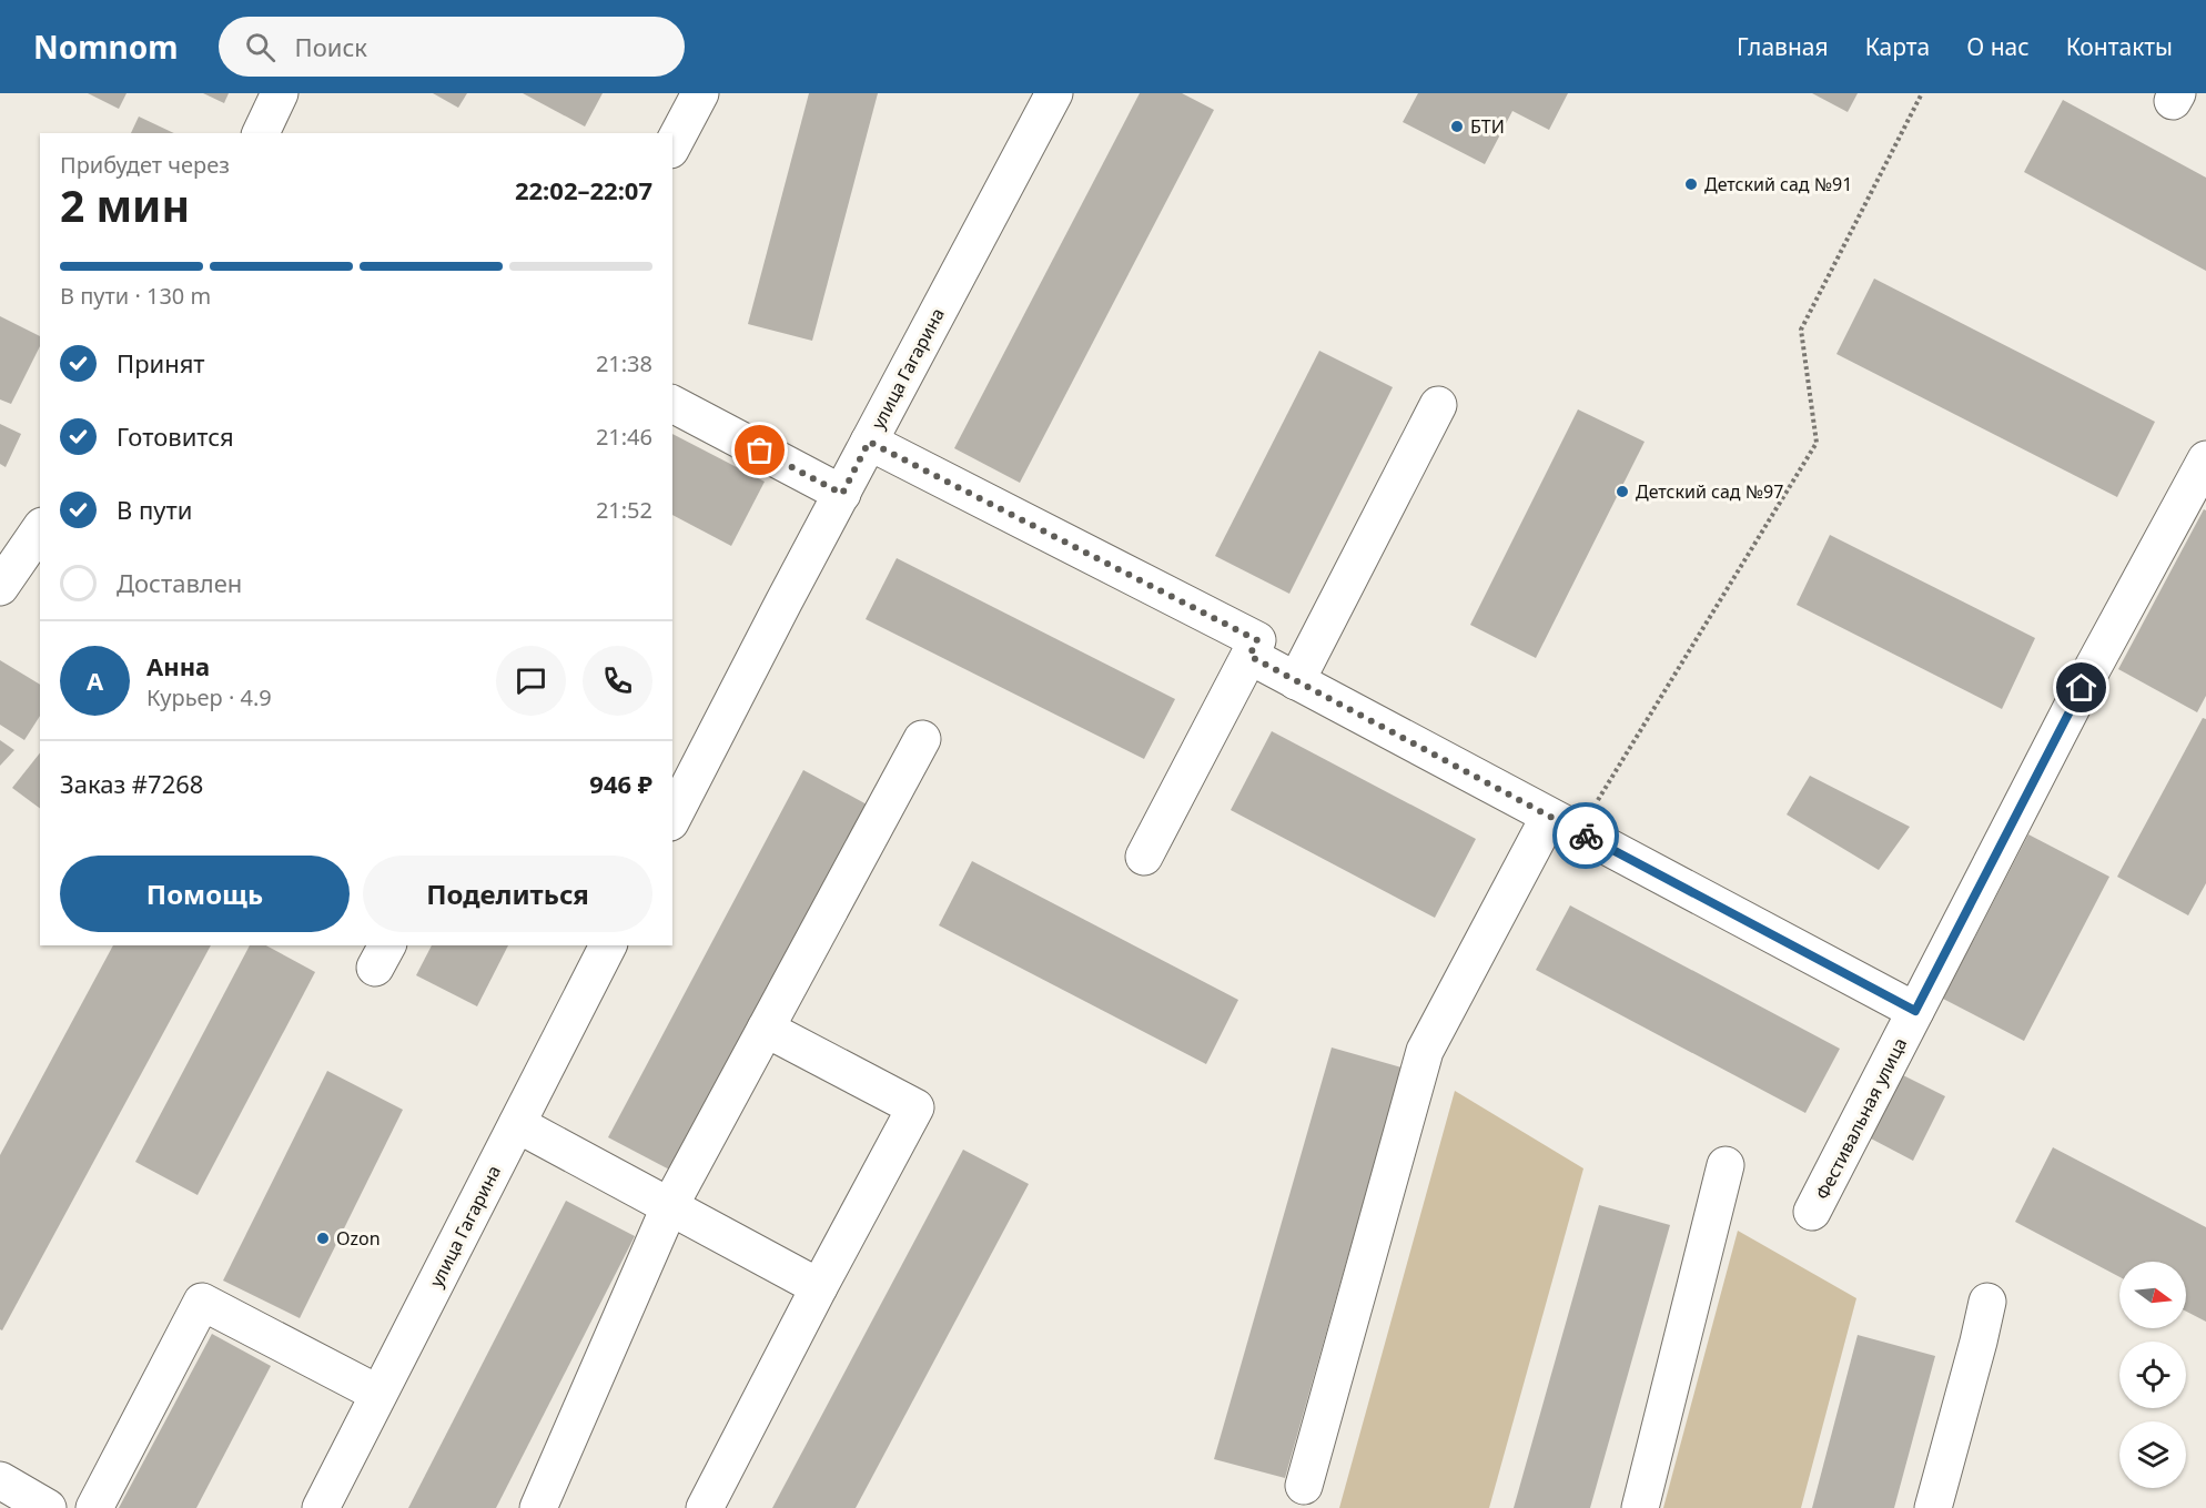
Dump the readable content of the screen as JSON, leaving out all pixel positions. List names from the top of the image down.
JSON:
{
  "streets": {
    "street": ["улица Гагарина", "Фестивальная улица"]
  },
  "places": [
    "БТИ",
    "Детский сад №91",
    "Детский сад №97",
    "Ozon"
  ],
  "north": "right",
  "page": {
    "header": "Nomnom",
    "search": "Поиск",
    "nav": [
      "Главная",
      "Карта",
      "О нас",
      "Контакты"
    ],
    "heading": ["2 мин", "Прибудет через", "22:02–22:07"],
    "panel": [
      "Анна",
      "Курьер · 4.9",
      "Заказ #7268",
      "946 ₽"
    ],
    "bar": "В пути · 130 m",
    "list": [
      ["Принят", "21:38"],
      ["Готовится", "21:46"],
      ["В пути", "21:52"],
      "Доставлен"
    ],
    "round": "А",
    "buttons": ["Помощь", "Поделиться"]
  }
}
